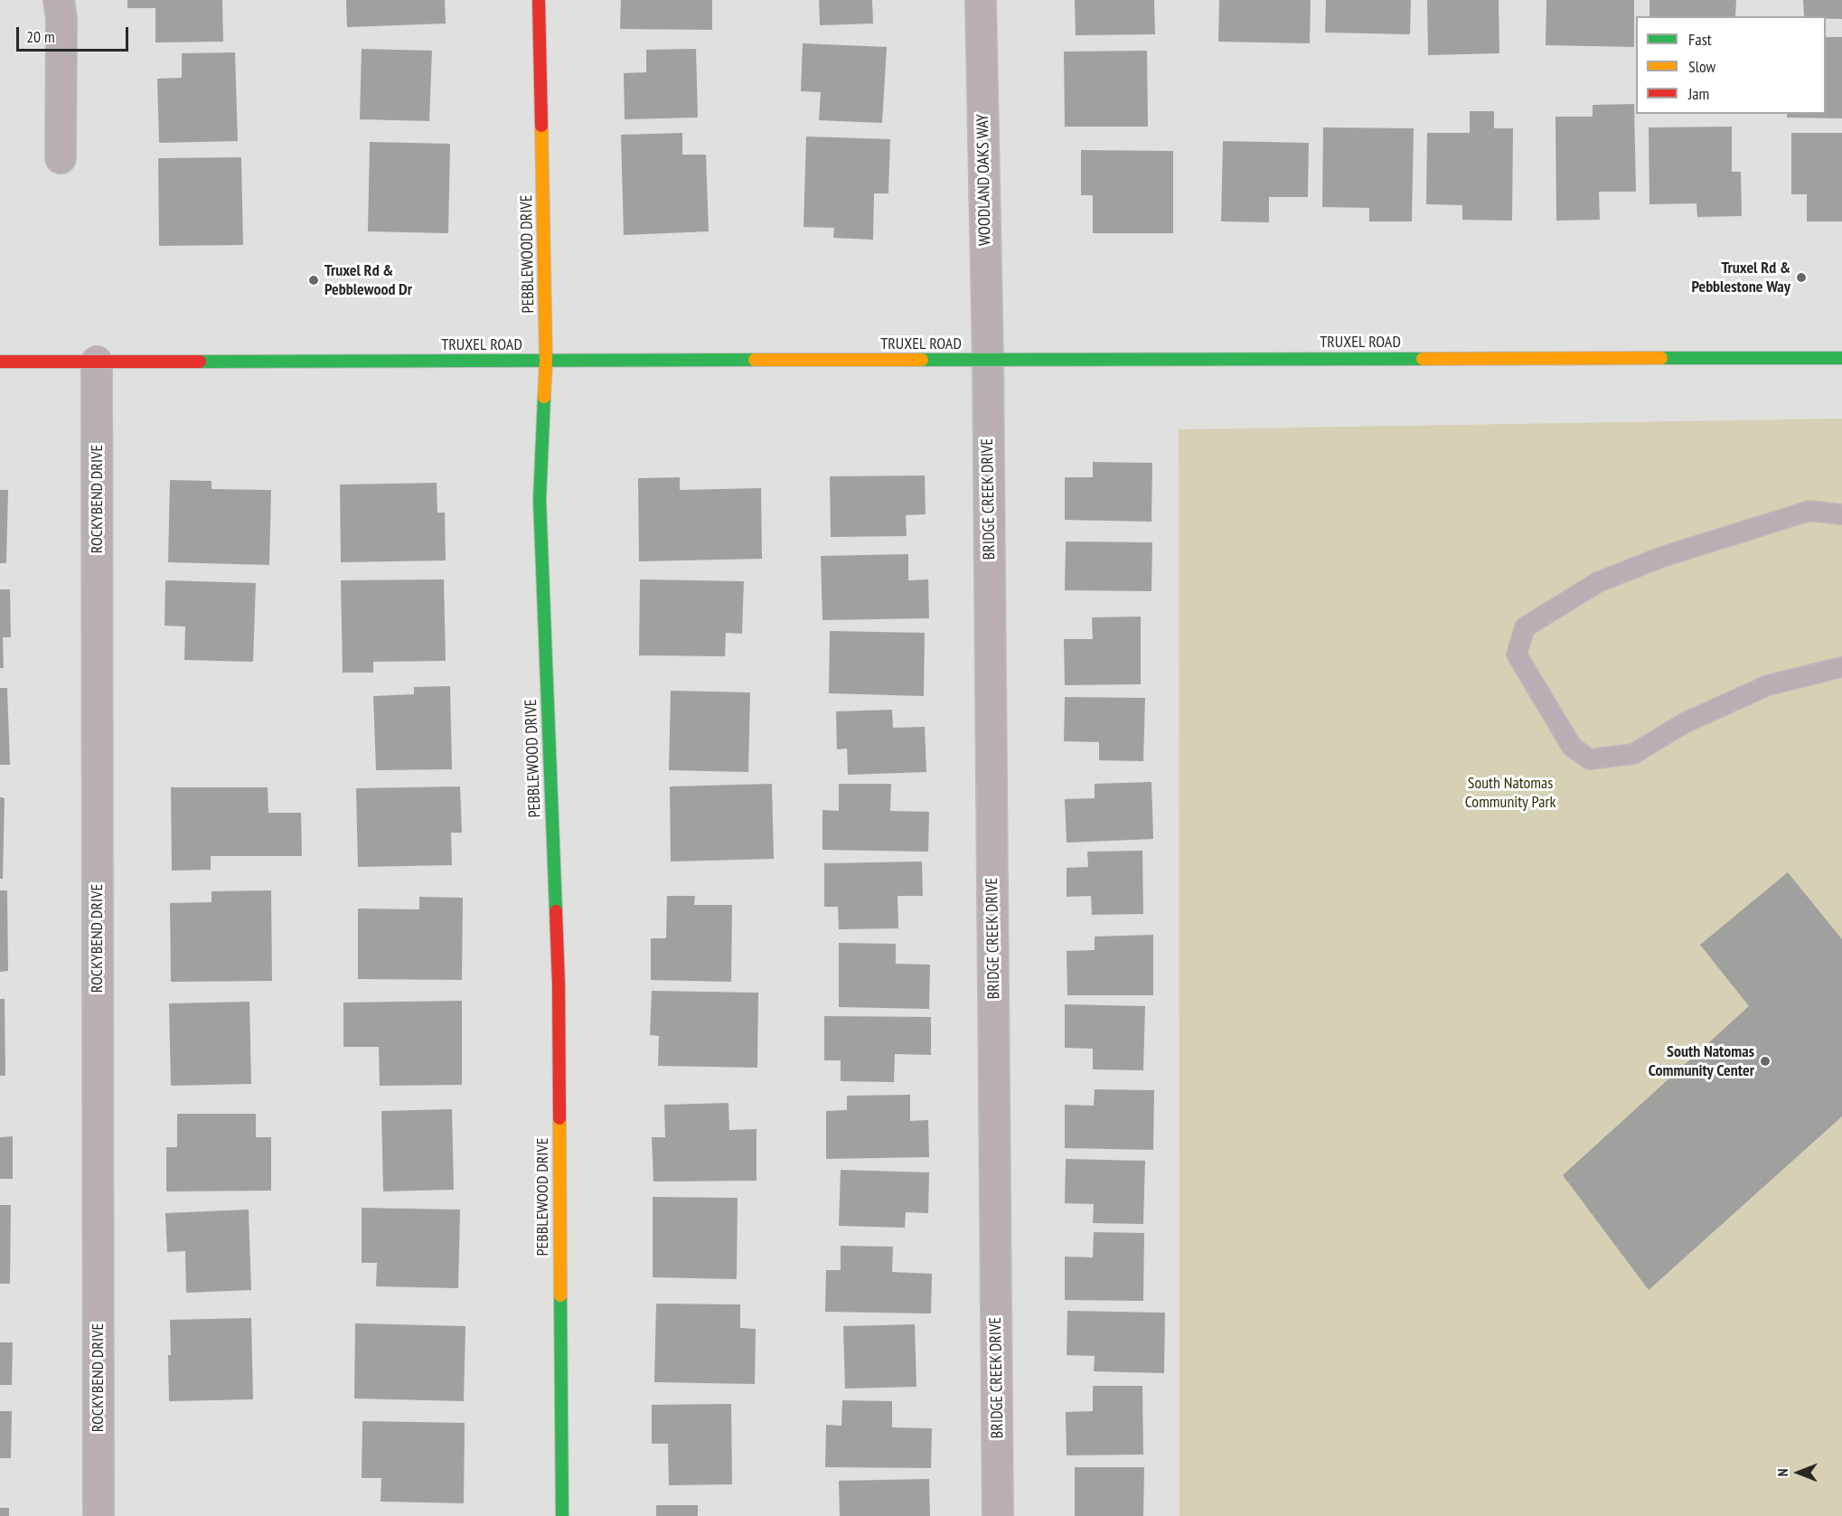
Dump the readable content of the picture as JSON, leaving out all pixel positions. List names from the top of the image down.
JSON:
{
  "streets": {
    "main road": ["PEBBLEWOOD DRIVE", "TRUXEL ROAD"],
    "street": ["WOODLAND OAKS WAY", "ROCKYBEND DRIVE", "BRIDGE CREEK DRIVE"]
  },
  "crossings": [
    ["WOODLAND OAKS WAY", "TRUXEL ROAD"],
    ["WOODLAND OAKS WAY", "BRIDGE CREEK DRIVE"],
    ["PEBBLEWOOD DRIVE", "TRUXEL ROAD"],
    ["TRUXEL ROAD", "ROCKYBEND DRIVE"],
    ["TRUXEL ROAD", "BRIDGE CREEK DRIVE"]
  ],
  "parks": ["South Natomas Community Park"],
  "places": ["Truxel Rd & Pebblestone Way", "Truxel Rd & Pebblewood Dr", "South Natomas Community Center"],
  "legend": ["Fast", "Slow", "Jam"],
  "scale_bar": "20 m",
  "north": "left"
}
